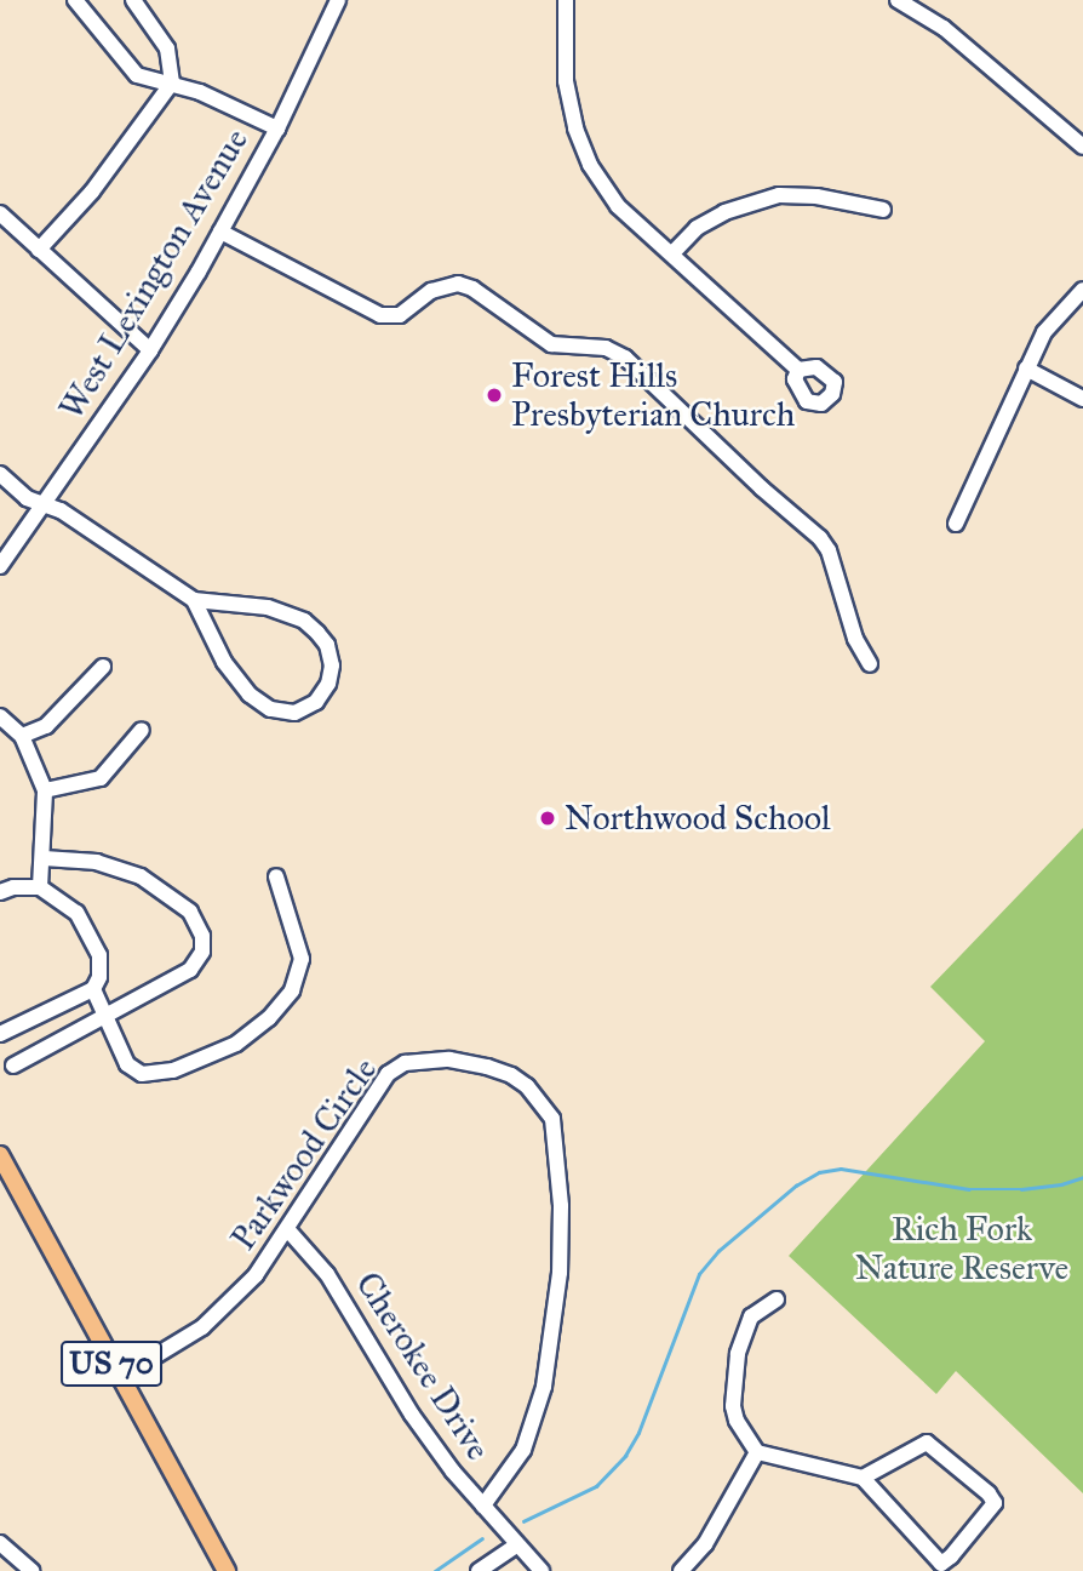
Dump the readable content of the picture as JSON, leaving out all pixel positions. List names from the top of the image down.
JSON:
{
  "streets": {
    "main road": ["US 70"],
    "street": ["West Lexington Avenue", "Parkwood Circle", "Cherokee Drive"]
  },
  "crossings": [
    ["Parkwood Circle", "US 70"],
    ["Parkwood Circle", "Cherokee Drive"]
  ],
  "parks": ["Rich Fork Nature Reserve"],
  "places": ["Forest Hills Presbyterian Church", "Northwood School"]
}
